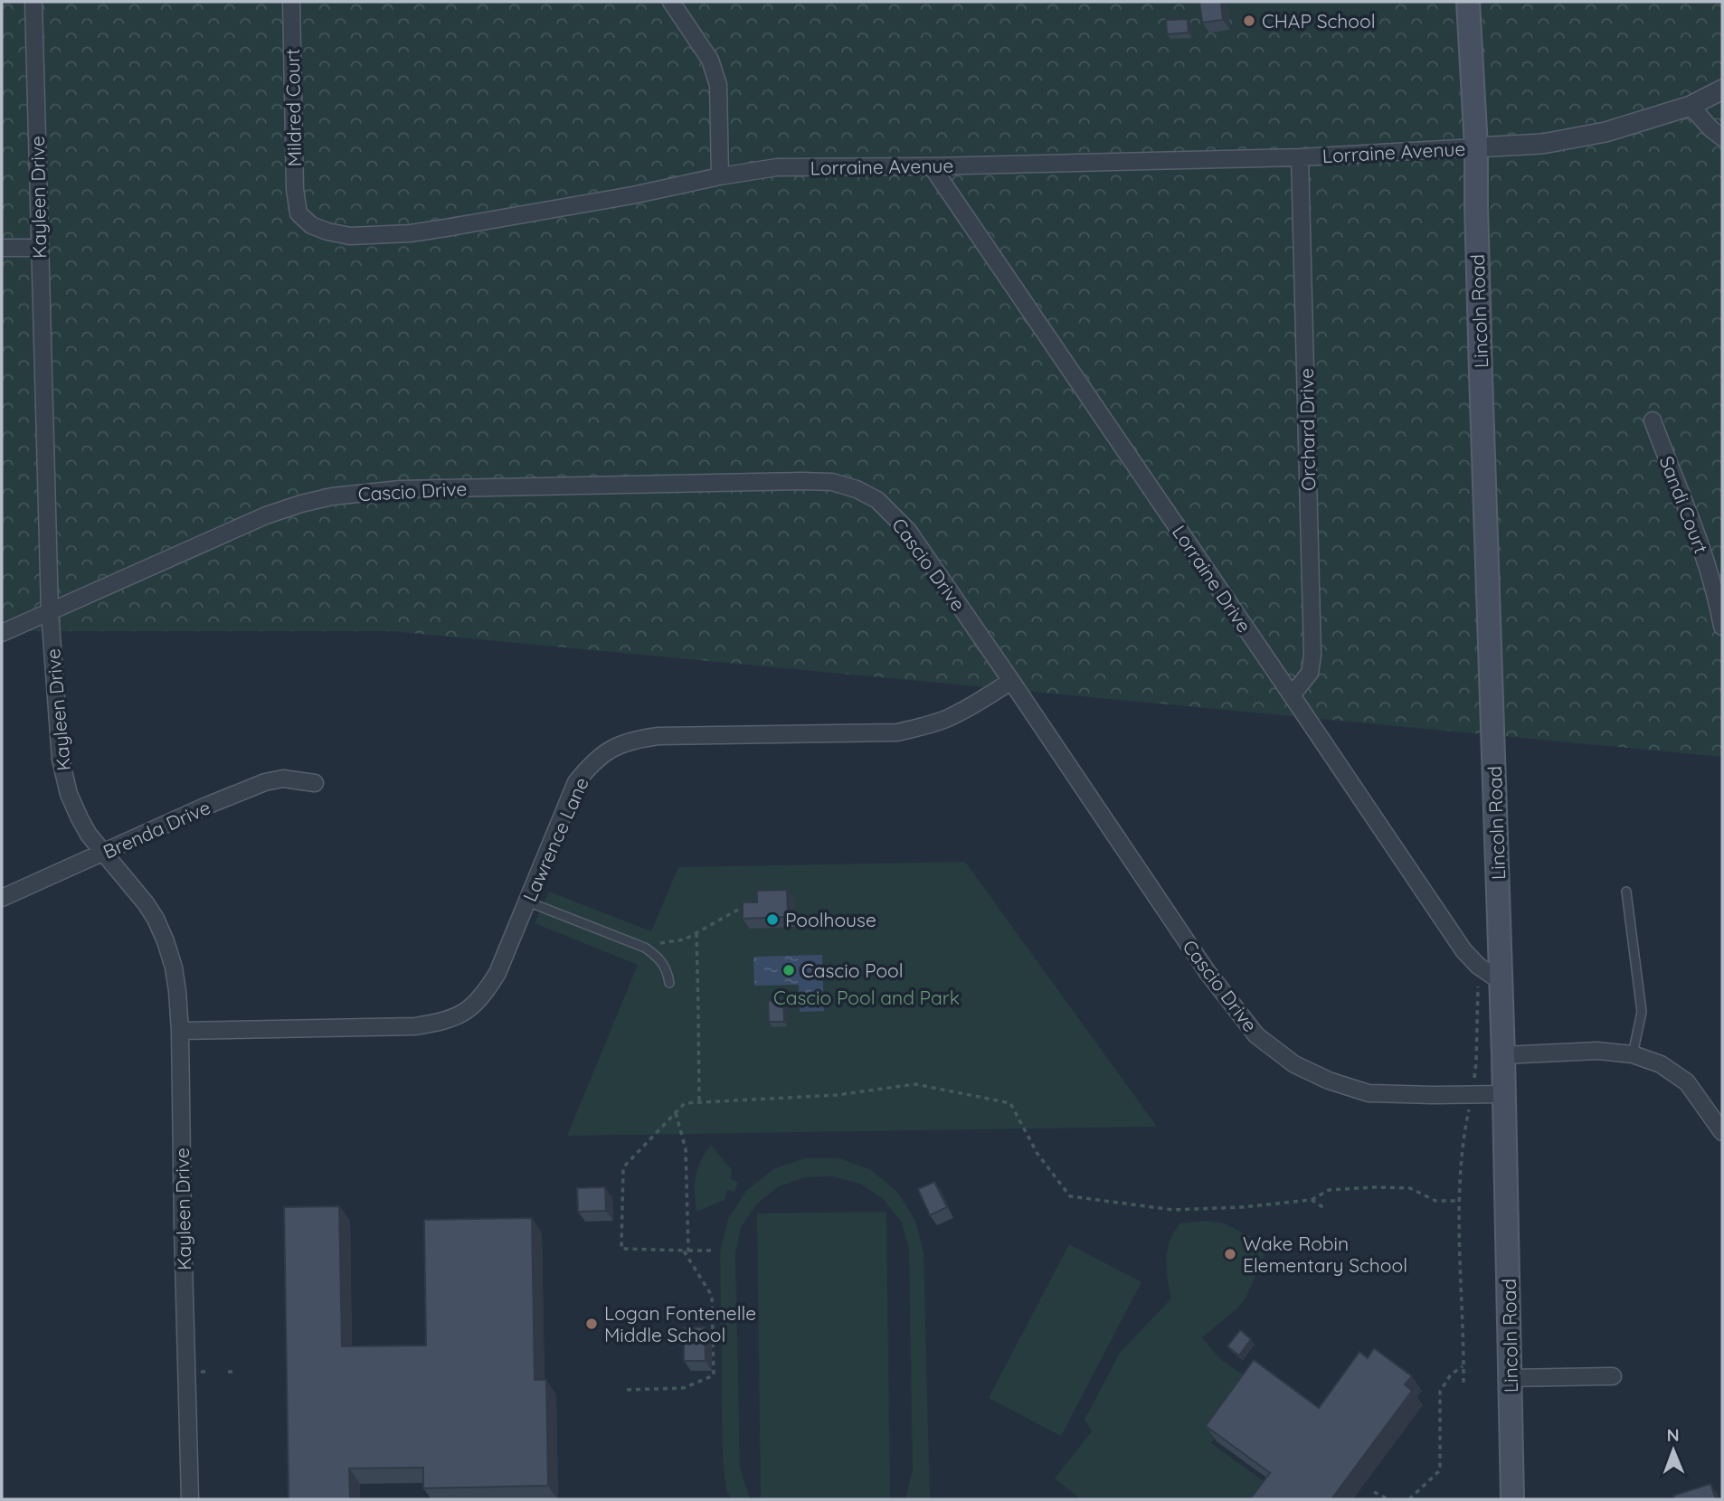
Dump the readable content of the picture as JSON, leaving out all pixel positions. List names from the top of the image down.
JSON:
{
  "streets": {
    "main road": ["Lincoln Road"],
    "street": [
      "Mildred Court",
      "Lorraine Avenue",
      "Kayleen Drive",
      "Orchard Drive",
      "Cascio Drive",
      "Sandi Court",
      "Lorraine Drive",
      "Brenda Drive",
      "Lawrence Lane"
    ]
  },
  "crossings": [
    ["Mildred Court", "Lorraine Avenue"],
    ["Lorraine Avenue", "Lincoln Road"],
    ["Lorraine Avenue", "Orchard Drive"],
    ["Lorraine Avenue", "Lorraine Drive"],
    ["Kayleen Drive", "Cascio Drive"],
    ["Kayleen Drive", "Brenda Drive"],
    ["Kayleen Drive", "Lawrence Lane"],
    ["Lincoln Road", "Cascio Drive"],
    ["Lincoln Road", "Lorraine Drive"],
    ["Orchard Drive", "Lorraine Drive"],
    ["Cascio Drive", "Lawrence Lane"]
  ],
  "parks": ["Cascio Pool and Park"],
  "places": [
    "CHAP School",
    "Poolhouse",
    "Cascio Pool",
    "Wake Robin Elementary School",
    "Logan Fontenelle Middle School"
  ],
  "north": "top"
}
